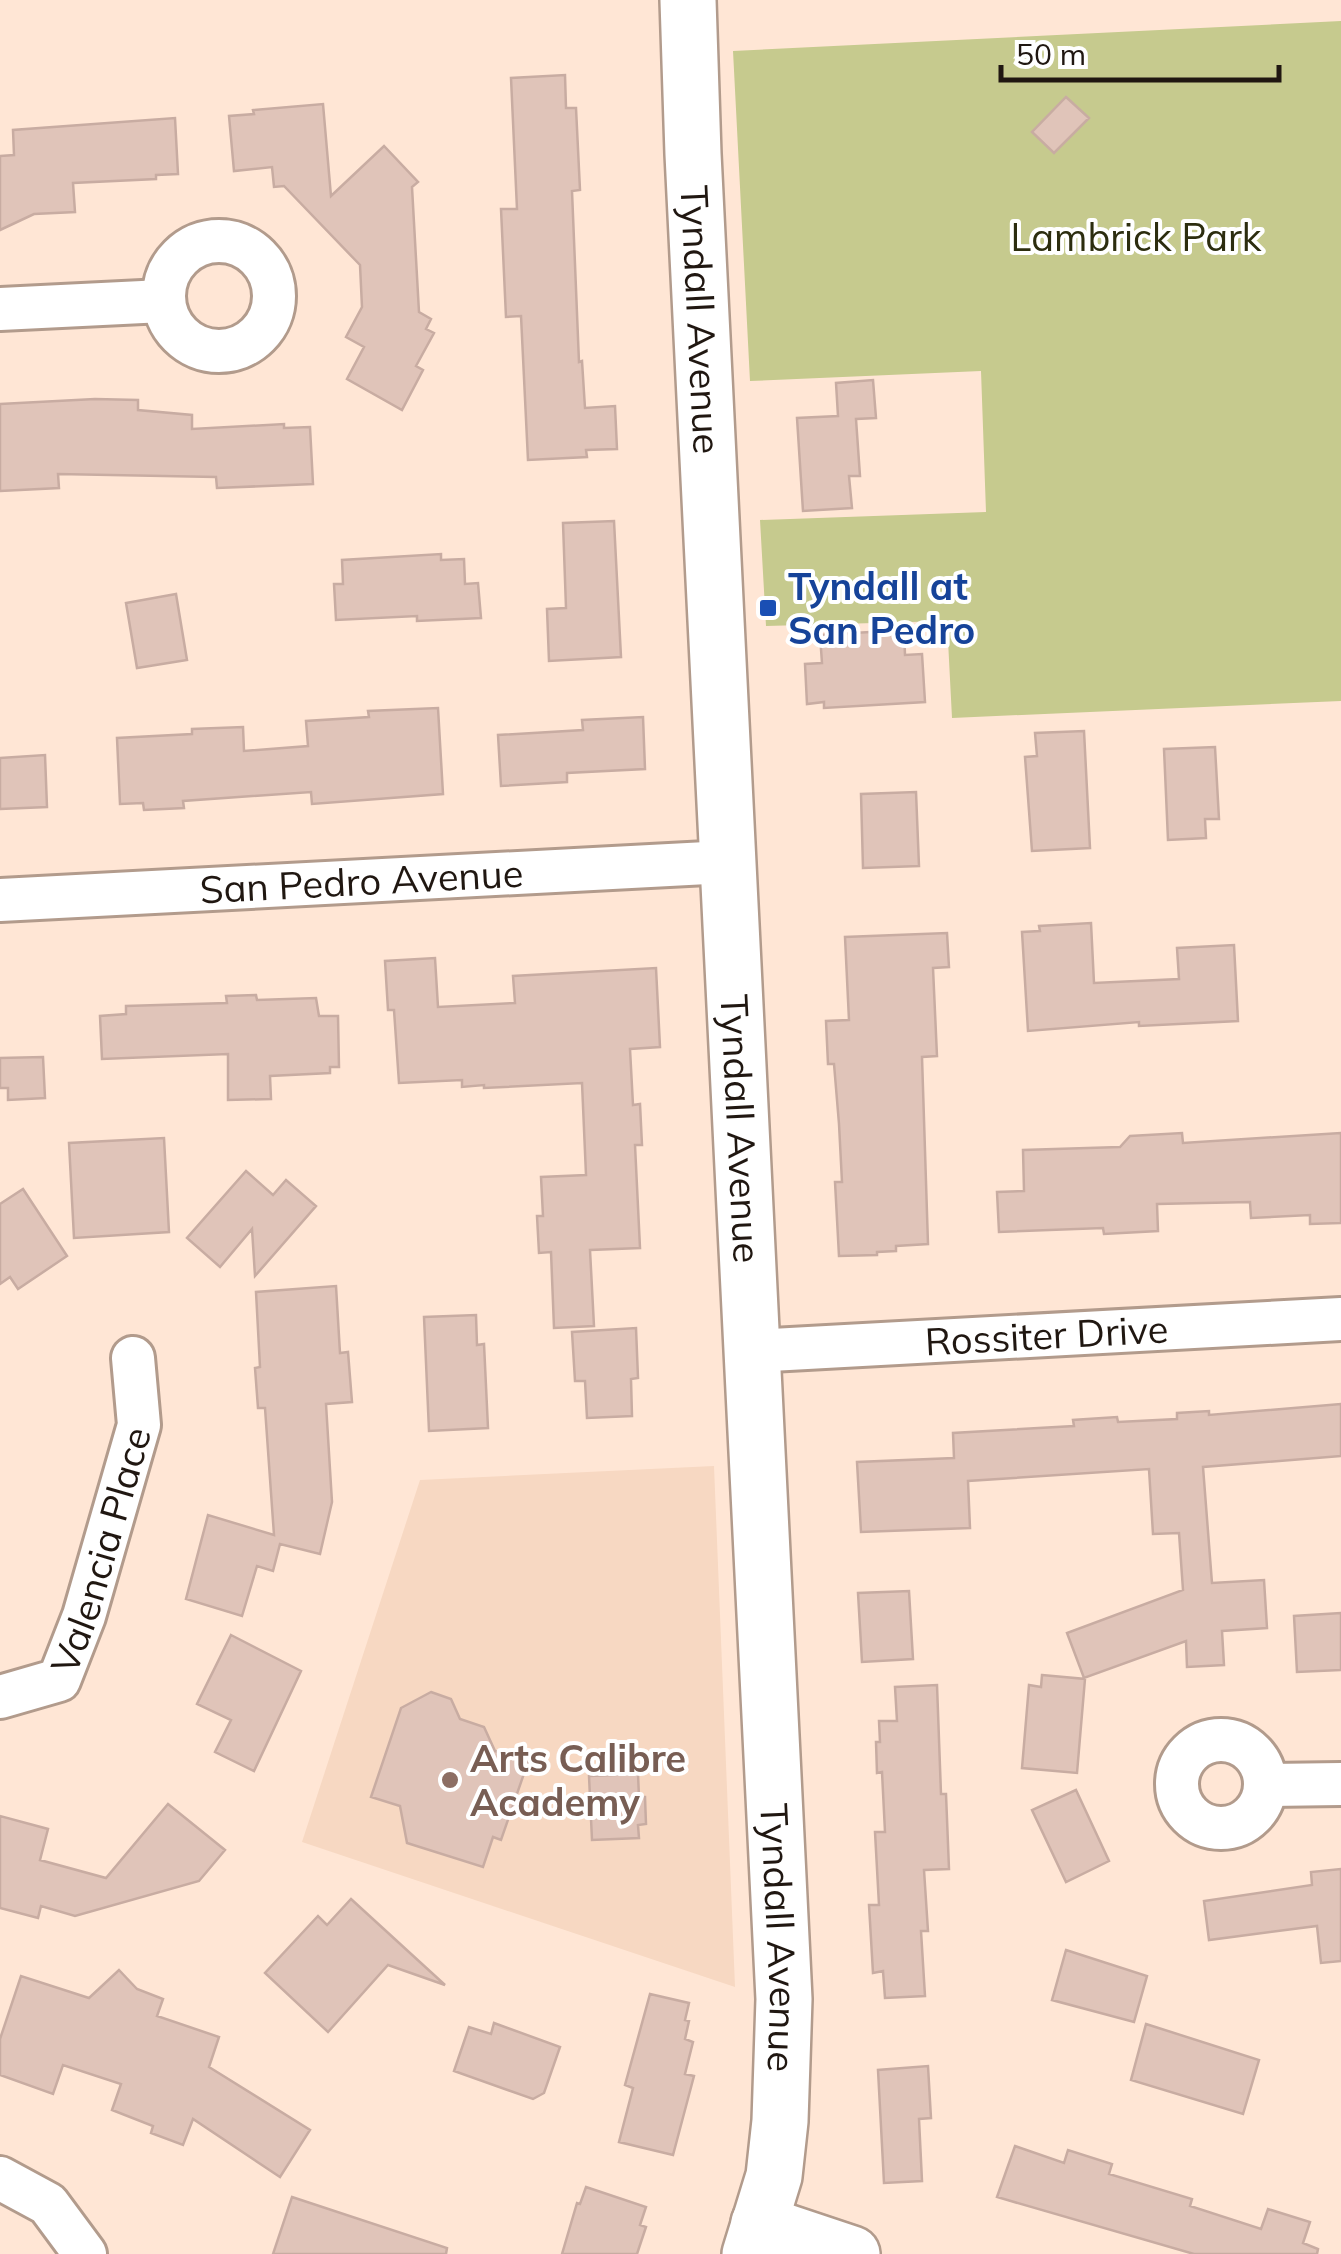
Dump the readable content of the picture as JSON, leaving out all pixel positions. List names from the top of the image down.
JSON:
{
  "streets": {
    "street": [
      "Tyndall Avenue",
      "San Pedro Avenue",
      "Rossiter Drive",
      "Valencia Place"
    ]
  },
  "crossings": [
    ["Tyndall Avenue", "San Pedro Avenue"],
    ["Tyndall Avenue", "Rossiter Drive"]
  ],
  "parks": ["Lambrick Park"],
  "places": {
    "transit": ["Tyndall at San Pedro"],
    "other": ["Arts Calibre Academy"]
  },
  "scale_bar": "50 m"
}
